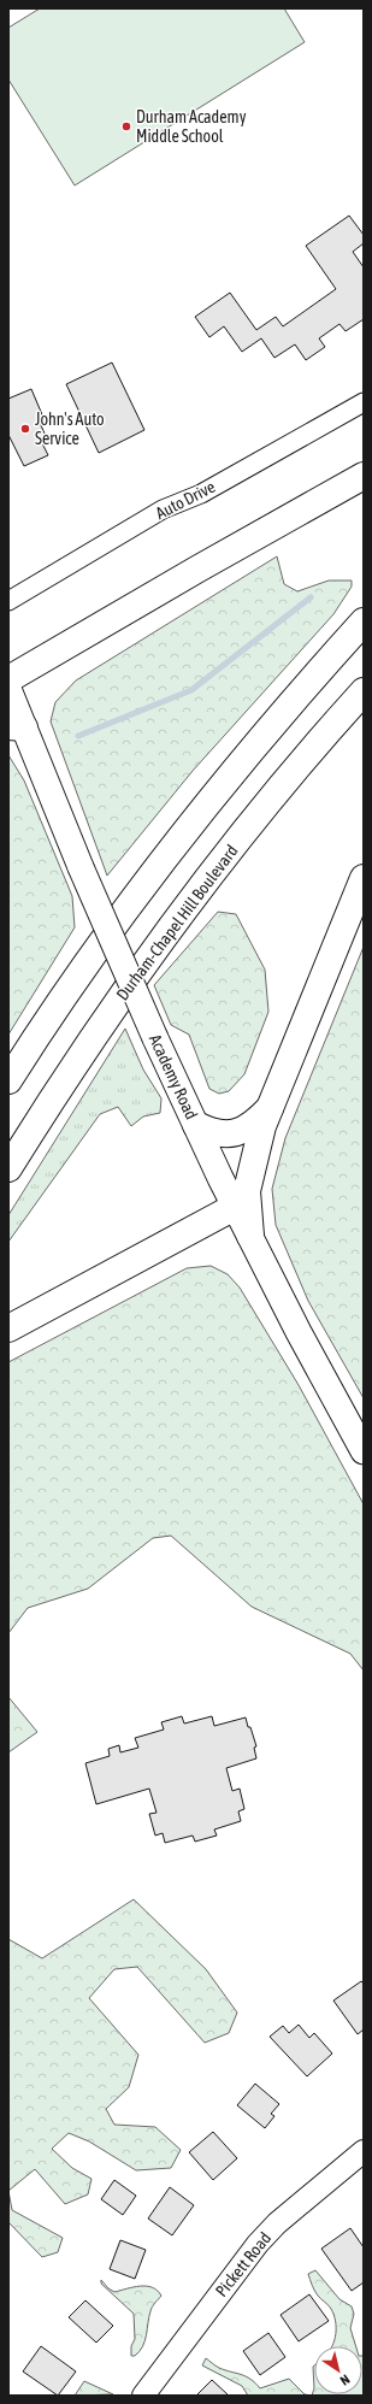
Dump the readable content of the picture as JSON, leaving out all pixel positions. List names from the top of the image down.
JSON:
{
  "streets": {
    "main road": ["Durham-Chapel Hill Boulevard", "Academy Road"],
    "street": ["Auto Drive", "Pickett Road"]
  },
  "places": ["Durham Academy Middle School", "John's Auto Service"],
  "north": "bottom right"
}
